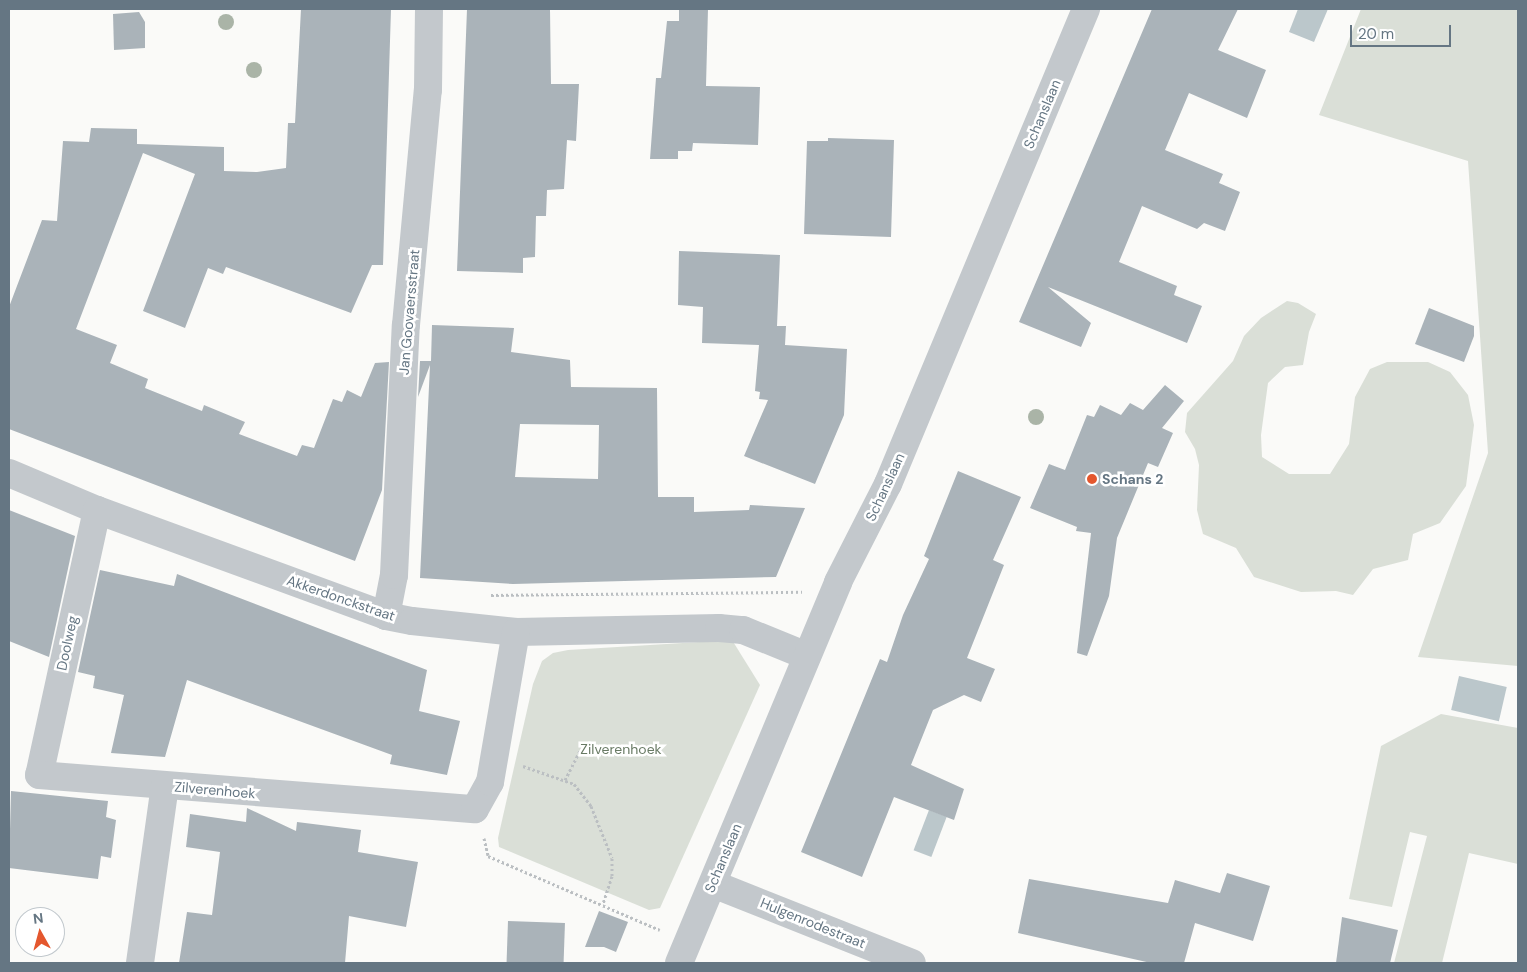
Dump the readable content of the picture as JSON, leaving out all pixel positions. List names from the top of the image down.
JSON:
{
  "streets": {
    "street": [
      "Schanslaan",
      "Jan Goovaersstraat",
      "Akkerdonckstraat",
      "Doolweg",
      "Zilverenhoek",
      "Hulgenrodestraat"
    ]
  },
  "crossings": [
    ["Schanslaan", "Akkerdonckstraat"],
    ["Schanslaan", "Hulgenrodestraat"],
    ["Jan Goovaersstraat", "Akkerdonckstraat"],
    ["Akkerdonckstraat", "Doolweg"],
    ["Doolweg", "Zilverenhoek"]
  ],
  "parks": ["Zilverenhoek"],
  "places": ["Schans 2"],
  "scale_bar": "20 m",
  "north": "top"
}
